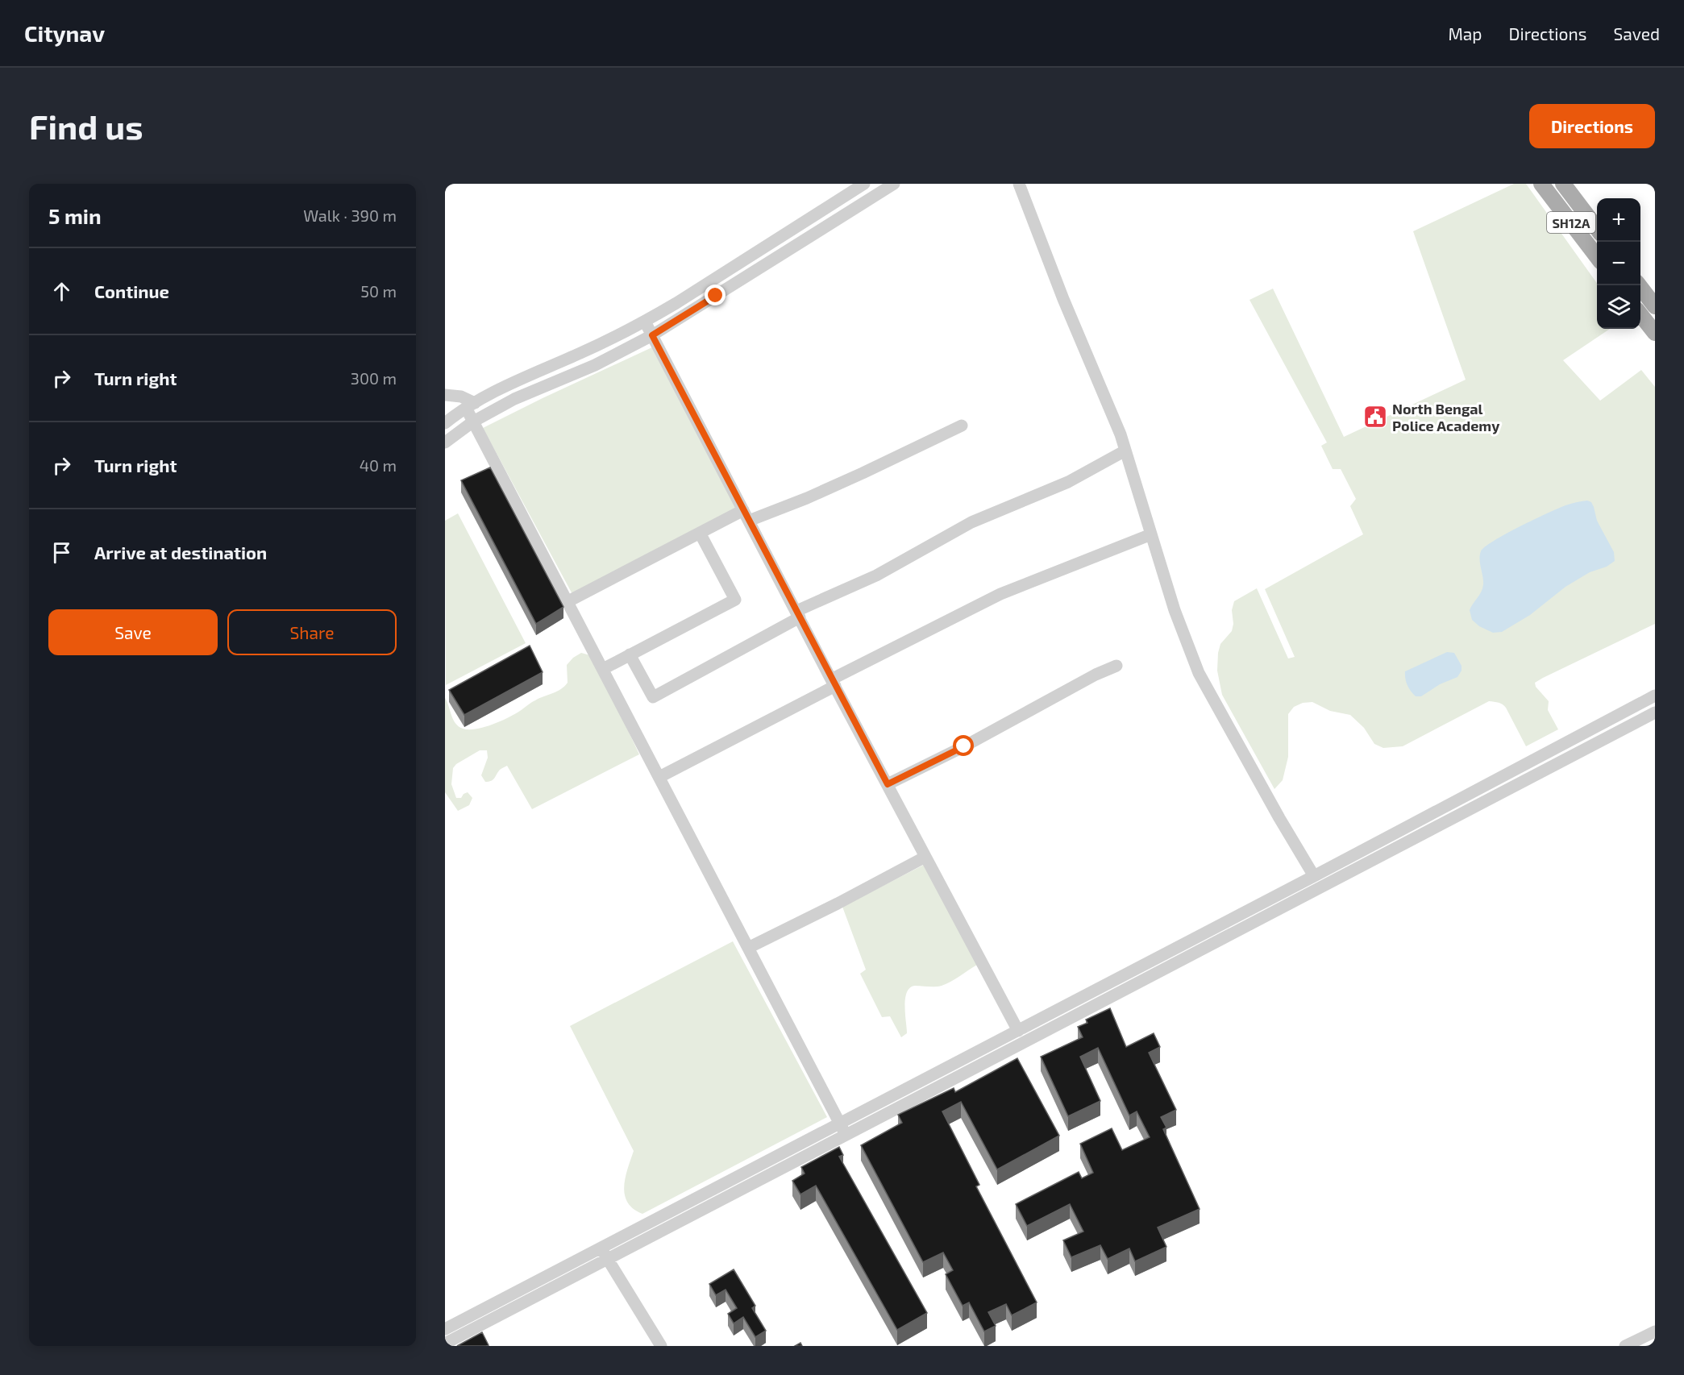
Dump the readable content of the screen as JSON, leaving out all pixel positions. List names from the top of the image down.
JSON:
{
  "streets": {
    "main road": ["SH12A"]
  },
  "places": {
    "public building": ["North Bengal Police Academy"]
  },
  "page": {
    "header": "Citynav",
    "nav": ["Map", "Directions", "Saved"],
    "buttons": [
      "Directions",
      ["Save", "Share"]
    ],
    "title": "Find us",
    "heading": ["5 min", "Walk · 390 m"],
    "map_buttons": ["+", "−"],
    "list": [
      ["Continue", "50 m"],
      ["Turn right", "300 m"],
      ["Turn right", "40 m"],
      "Arrive at destination"
    ]
  }
}
